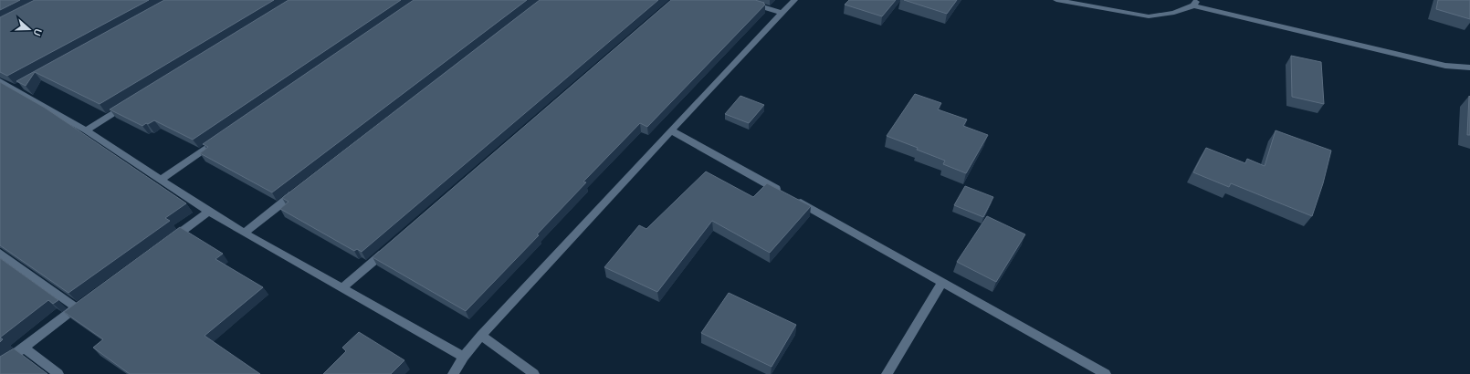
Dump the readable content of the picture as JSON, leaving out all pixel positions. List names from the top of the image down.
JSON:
{
  "north": "right"
}
